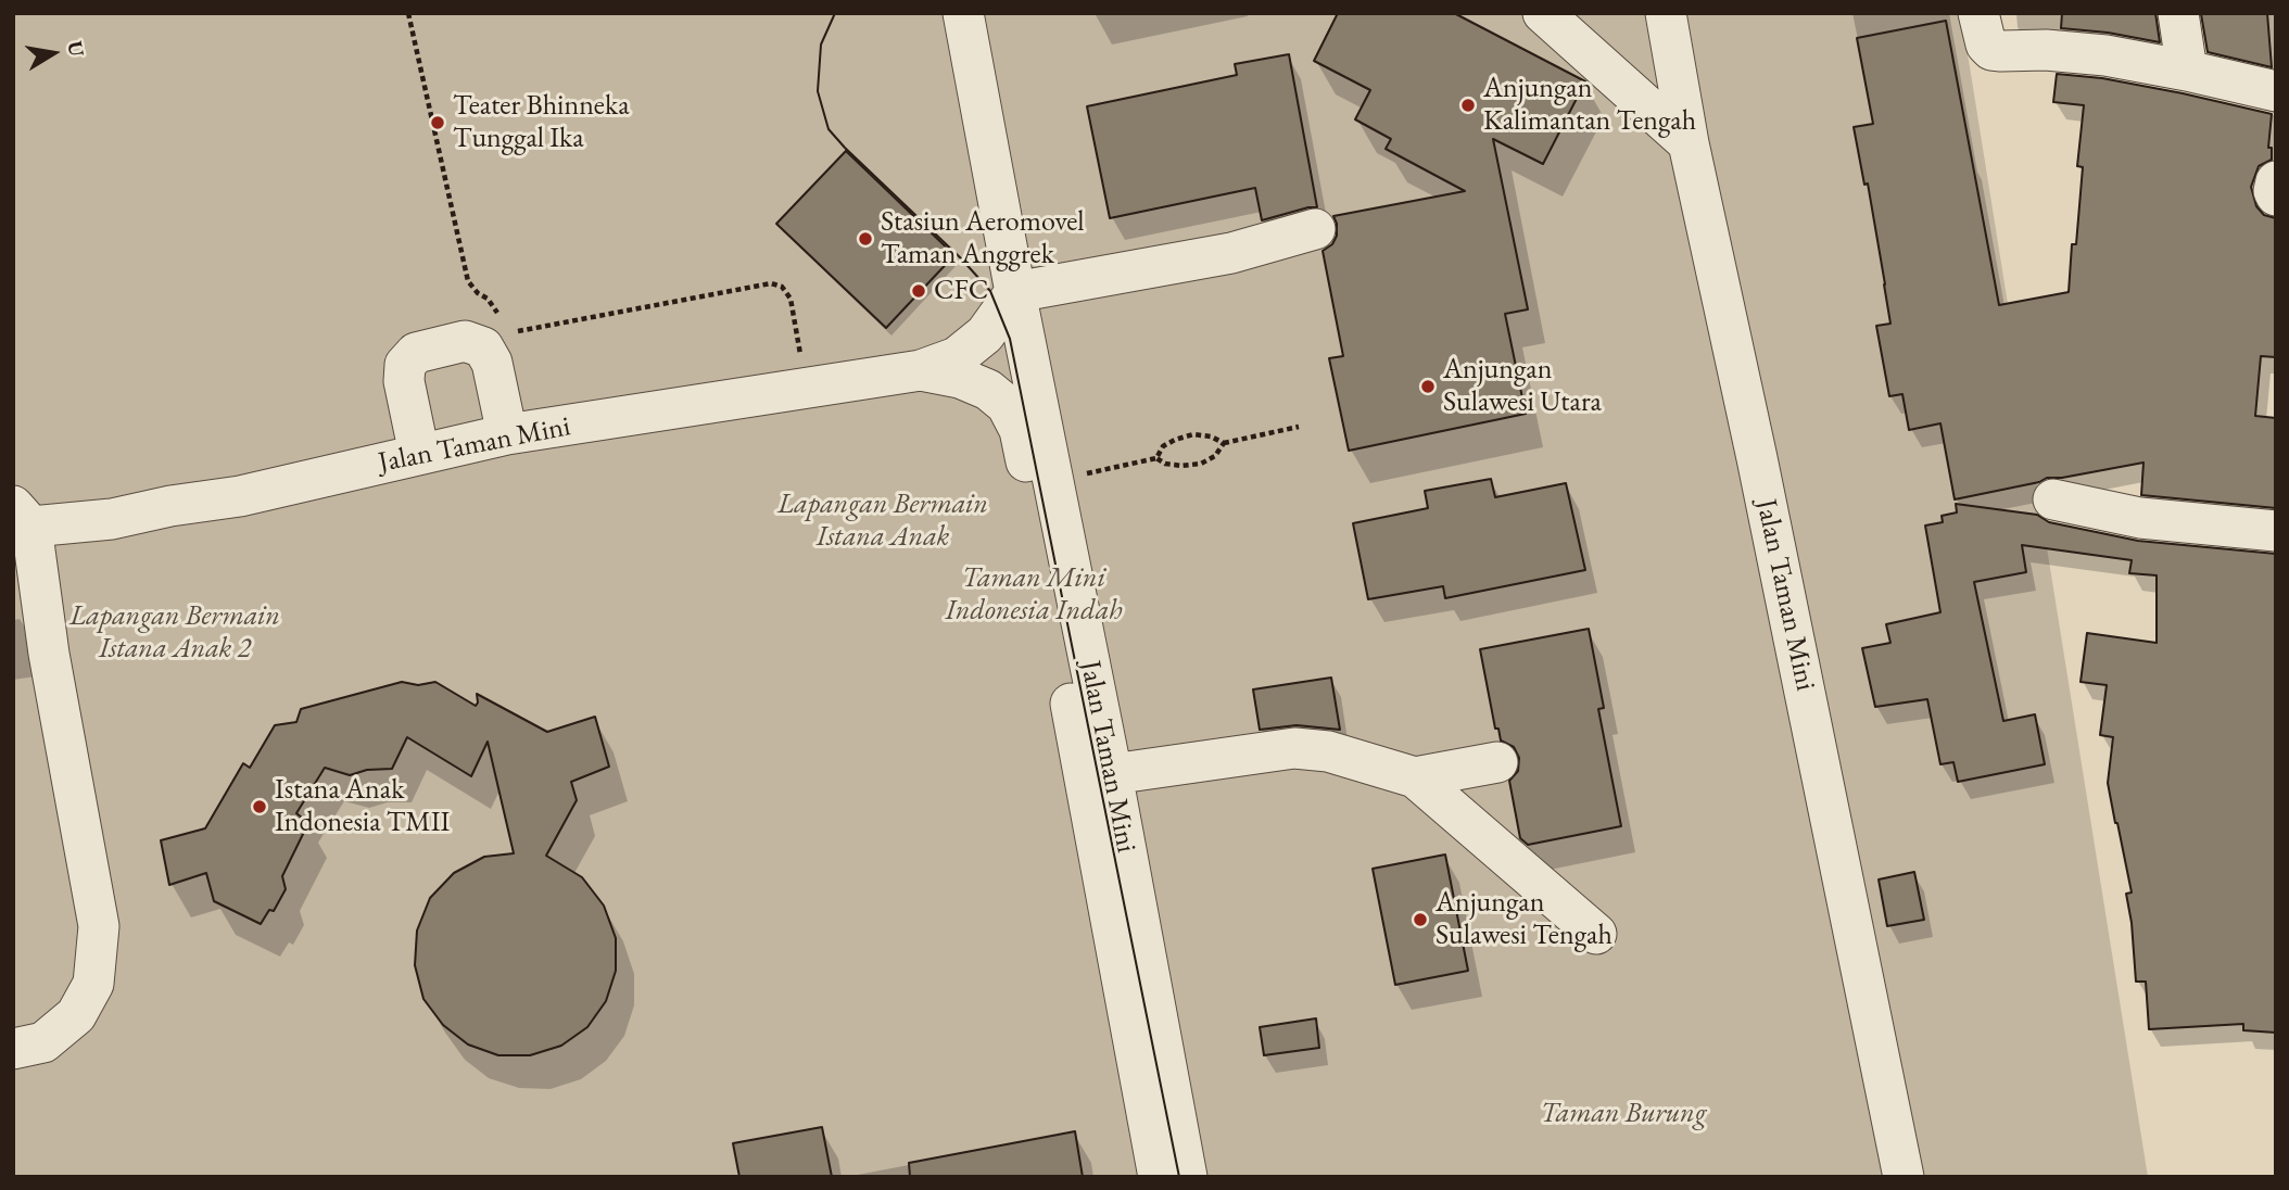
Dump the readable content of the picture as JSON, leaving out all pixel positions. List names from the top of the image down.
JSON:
{
  "streets": {
    "street": ["Jalan Taman Mini"]
  },
  "parks": [
    "Lapangan Bermain Istana Anak",
    "Taman Mini Indonesia Indah",
    "Lapangan Bermain Istana Anak 2",
    "Taman Burung"
  ],
  "places": [
    "Anjungan Kalimantan Tengah",
    "Teater Bhinneka Tunggal Ika",
    "Stasiun Aeromovel Taman Anggrek",
    "CFC",
    "Anjungan Sulawesi Utara",
    "Istana Anak Indonesia TMII",
    "Anjungan Sulawesi Tengah"
  ],
  "north": "right"
}
